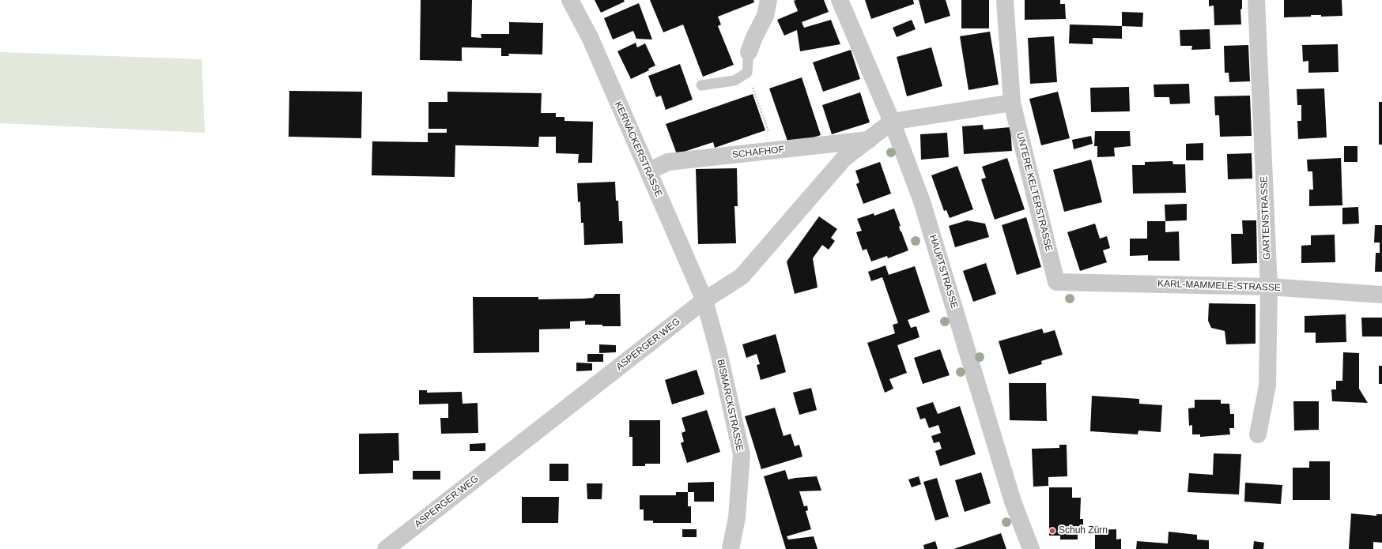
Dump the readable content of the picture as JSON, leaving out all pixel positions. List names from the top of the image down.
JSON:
{
  "streets": {
    "street": [
      "KERNÄCKERSTRASSE",
      "SCHAFHOF",
      "UNTERE KELTERSTRASSE",
      "GARTENSTRASSE",
      "HAUPTSTRASSE",
      "KARL-MAMMELE-STRASSE",
      "ASPERGER WEG",
      "BISMARCKSTRASSE"
    ]
  },
  "crossings": [
    ["KERNÄCKERSTRASSE", "SCHAFHOF"],
    ["KERNÄCKERSTRASSE", "ASPERGER WEG"],
    ["KERNÄCKERSTRASSE", "BISMARCKSTRASSE"],
    ["SCHAFHOF", "ASPERGER WEG"],
    ["UNTERE KELTERSTRASSE", "KARL-MAMMELE-STRASSE"],
    ["GARTENSTRASSE", "KARL-MAMMELE-STRASSE"],
    ["HAUPTSTRASSE", "ASPERGER WEG"],
    ["ASPERGER WEG", "BISMARCKSTRASSE"]
  ],
  "places": ["Schuh Zürn"]
}
